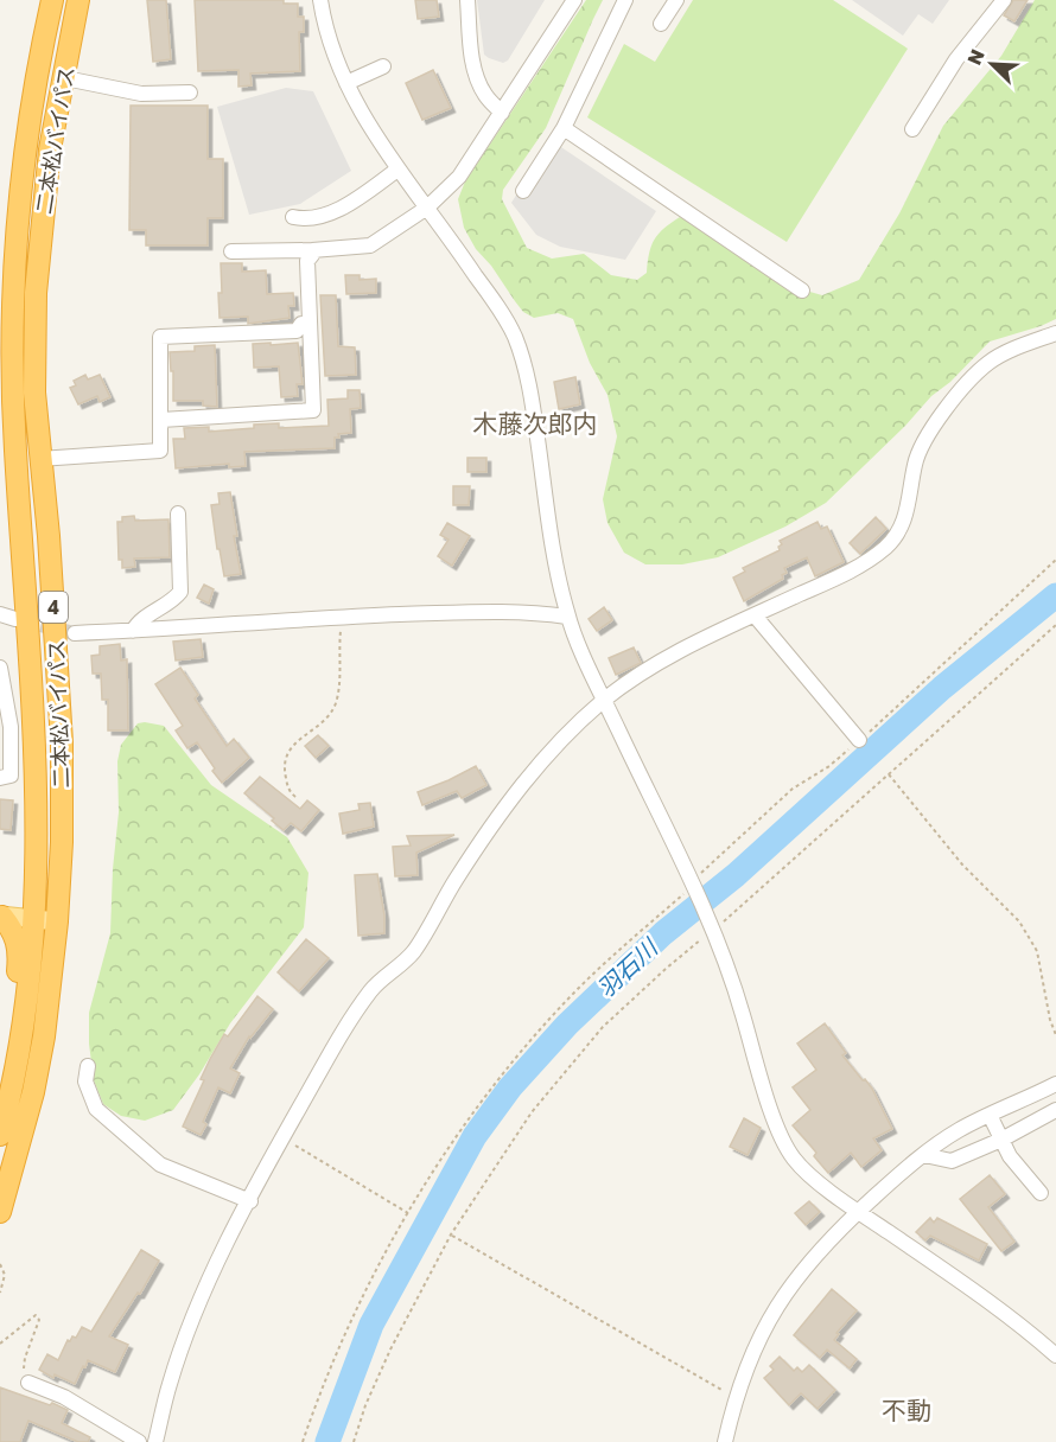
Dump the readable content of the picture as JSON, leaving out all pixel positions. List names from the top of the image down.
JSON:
{
  "streets": {
    "highway": ["二本松バイパス", "4"]
  },
  "districts": ["木藤次郎内", "不動"],
  "water": ["羽石川"],
  "north": "top left"
}
